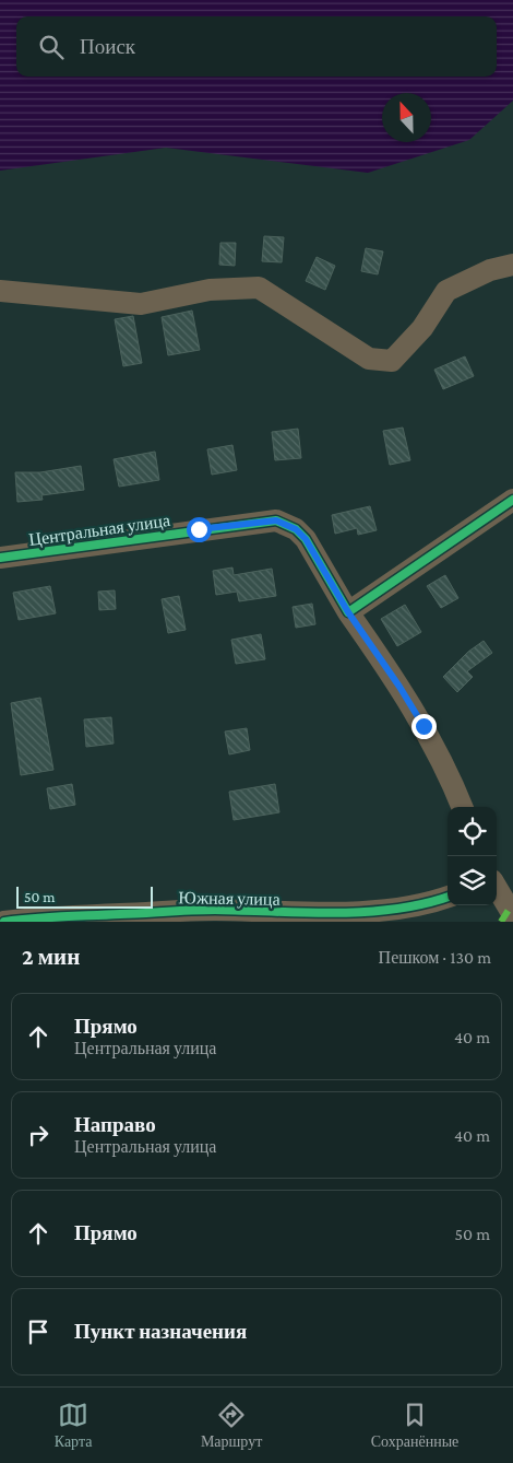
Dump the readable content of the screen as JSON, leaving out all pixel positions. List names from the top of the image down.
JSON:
{
  "streets": {
    "street": ["Центральная улица", "Южная улица"]
  },
  "scale_bar": "50 m",
  "north": "top",
  "page": {
    "search": "Поиск",
    "scale": "50 m",
    "heading": ["2 мин", "Пешком · 130 m"],
    "list": [
      ["Прямо", "Центральная улица", "40 m"],
      ["Направо", "Центральная улица", "40 m"],
      ["Прямо", "50 m"],
      "Пункт назначения"
    ],
    "nav": ["Карта", "Маршрут", "Сохранённые"]
  }
}
